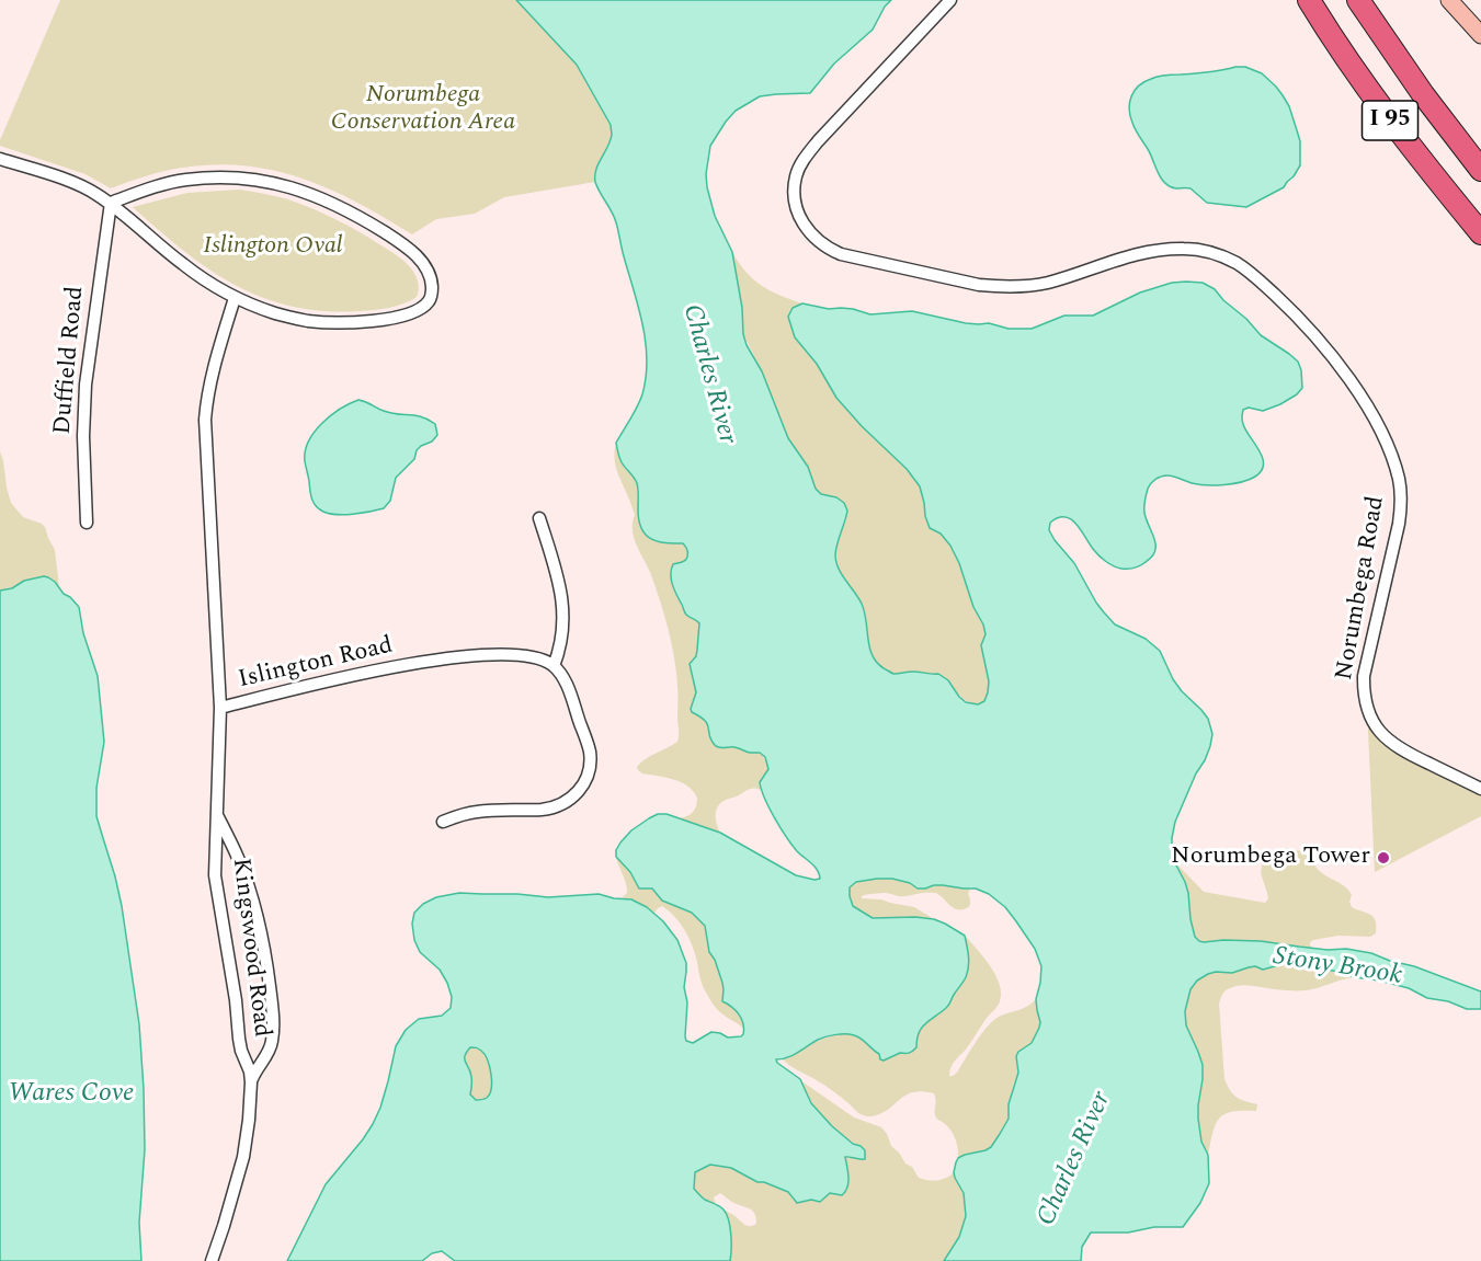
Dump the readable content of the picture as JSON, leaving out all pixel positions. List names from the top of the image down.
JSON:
{
  "streets": {
    "highway": ["I 95"],
    "street": [
      "Duffield Road",
      "Norumbega Road",
      "Islington Road",
      "Kingswood Road"
    ]
  },
  "crossings": [
    ["Islington Road", "Kingswood Road"]
  ],
  "water": ["Charles River", "Stony Brook", "Wares Cove"],
  "parks": ["Norumbega Conservation Area", "Islington Oval"],
  "places": ["Norumbega Tower"]
}
